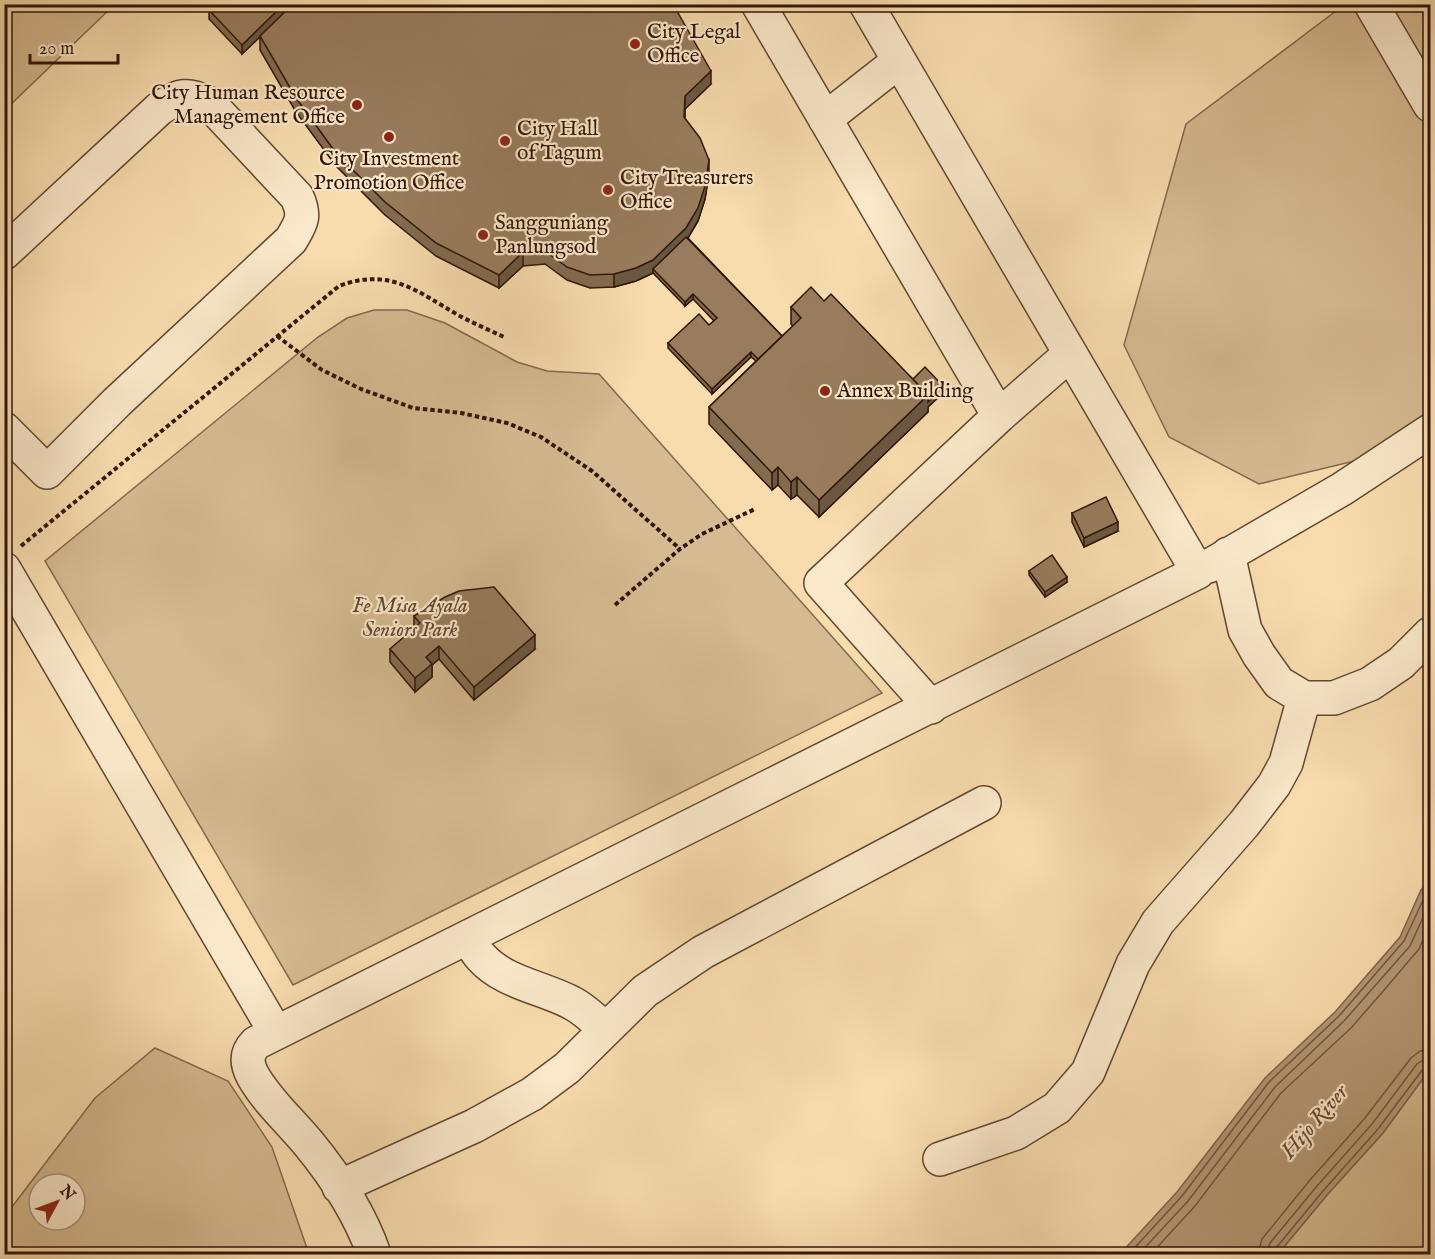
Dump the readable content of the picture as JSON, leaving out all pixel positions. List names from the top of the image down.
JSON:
{
  "water": ["Hijo River"],
  "parks": ["Fe Misa Ayala Seniors Park"],
  "places": [
    "City Legal Office",
    "City Human Resource Management Office",
    "City Investment Promotion Office",
    "City Hall of Tagum",
    "City Treasurers Office",
    "Sangguniang Panlungsod",
    "Annex Building"
  ],
  "scale_bar": "20 m",
  "north": "top right"
}
